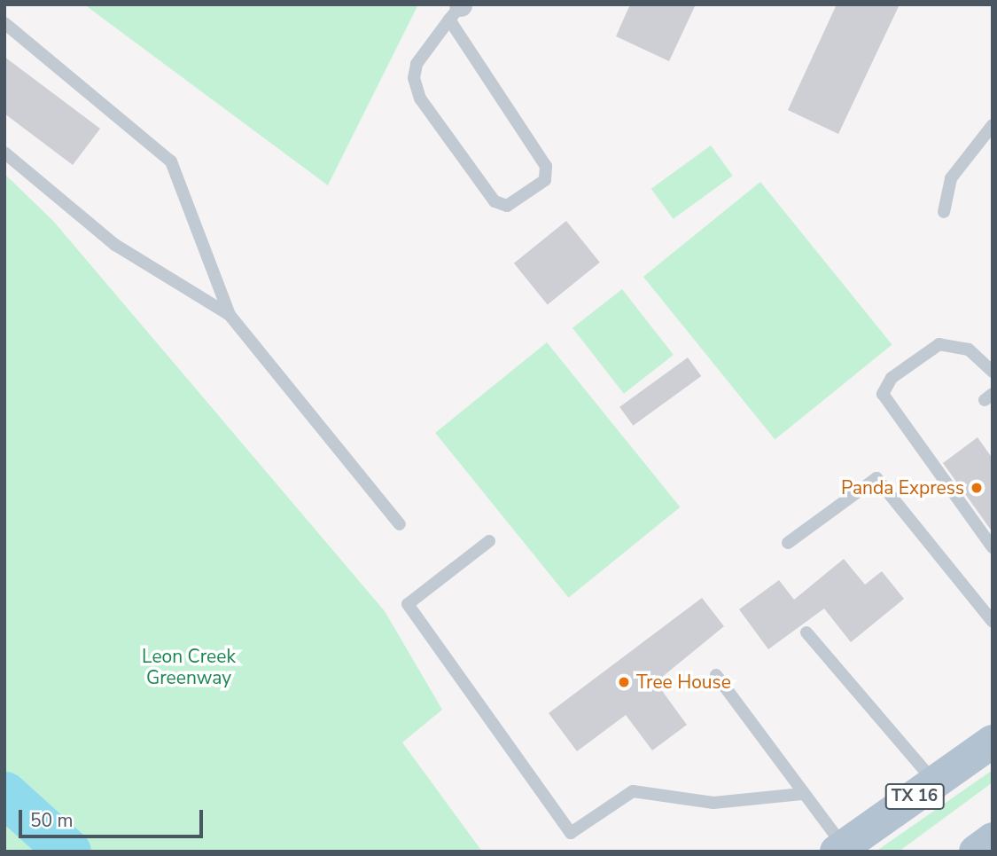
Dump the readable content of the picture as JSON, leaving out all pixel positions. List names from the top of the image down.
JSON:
{
  "streets": {
    "main road": ["TX 16"]
  },
  "parks": ["Leon Creek Greenway"],
  "places": ["Panda Express", "Tree House"],
  "scale_bar": "50 m"
}
